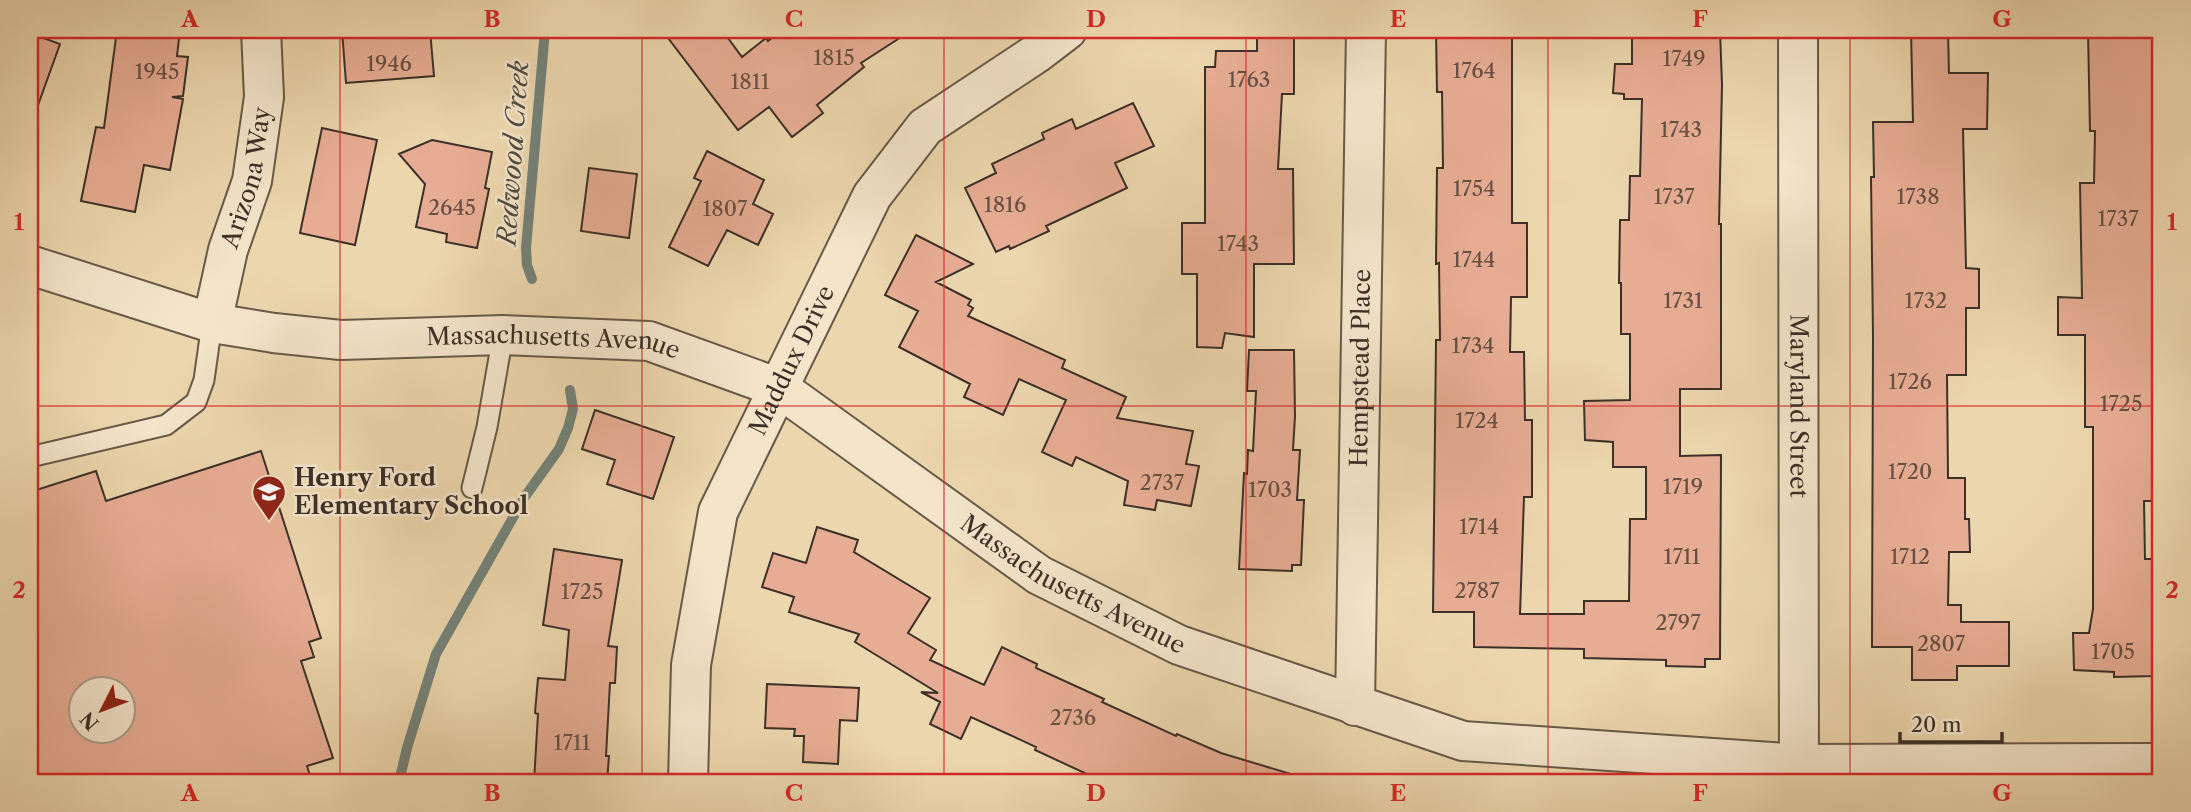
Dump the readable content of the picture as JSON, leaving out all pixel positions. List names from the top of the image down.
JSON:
{
  "streets": {
    "street": [
      "Arizona Way",
      "Massachusetts Avenue",
      "Maddux Drive",
      "Hempstead Place",
      "Maryland Street"
    ]
  },
  "crossings": [
    ["Arizona Way", "Massachusetts Avenue"],
    ["Massachusetts Avenue", "Maddux Drive"],
    ["Massachusetts Avenue", "Hempstead Place"],
    ["Massachusetts Avenue", "Maryland Street"]
  ],
  "water": ["Redwood Creek"],
  "places": {
    "school or university": ["Henry Ford Elementary School"]
  },
  "house_numbers": [
    "1815",
    "1749",
    "1946",
    "1764",
    "1945",
    "1763",
    "1811",
    "1743",
    "1754",
    "1737",
    "1738",
    "1816",
    "2645",
    "1807",
    "1737",
    "1743",
    "1744",
    "1731",
    "1732",
    "1734",
    "1726",
    "1725",
    "1724",
    "1720",
    "2737",
    "1719",
    "1703",
    "1714",
    "1711",
    "1712",
    "2787",
    "1725",
    "2797",
    "2807",
    "1705",
    "2736",
    "1711"
  ],
  "scale_bar": "20 m",
  "north": "bottom left",
  "grid": {
    "columns": [
      "A",
      "B",
      "C",
      "D",
      "E",
      "F",
      "G"
    ],
    "rows": ["1", "2"]
  }
}
